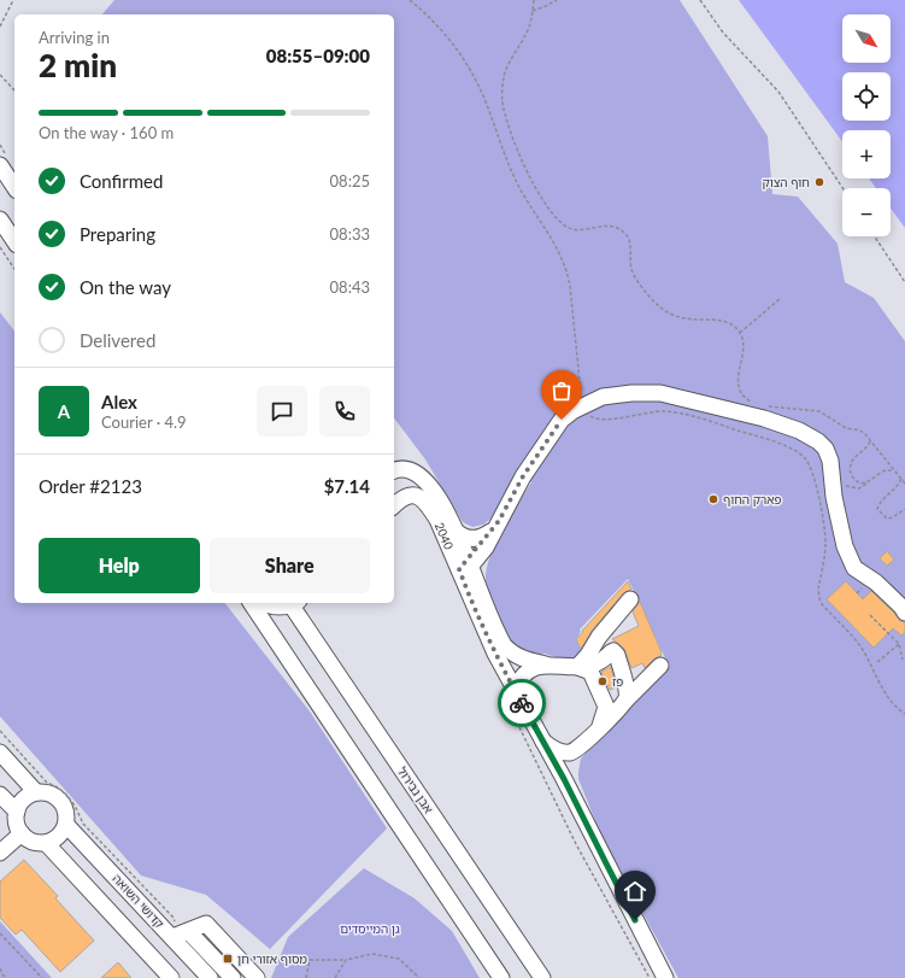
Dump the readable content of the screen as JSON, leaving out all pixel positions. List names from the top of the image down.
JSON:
{
  "streets": {
    "street": ["2040", "אבן גבירול", "קדושי השואה"]
  },
  "parks": ["גן המייסדים"],
  "places": {
    "other": ["חוף הצוק", "פארק החוף", "פז"],
    "transit": ["מסוף אזורי חן"]
  },
  "north": "bottom right",
  "page": {
    "map_buttons": ["+", "−"],
    "heading": ["2 min", "Arriving in", "08:55–09:00"],
    "panel": [
      "Alex",
      "Courier · 4.9",
      "Order #2123",
      "$7.14"
    ],
    "bar": "On the way · 160 m",
    "list": [
      ["Confirmed", "08:25"],
      ["Preparing", "08:33"],
      ["On the way", "08:43"],
      "Delivered"
    ],
    "round": "A",
    "buttons": ["Help", "Share"]
  }
}
